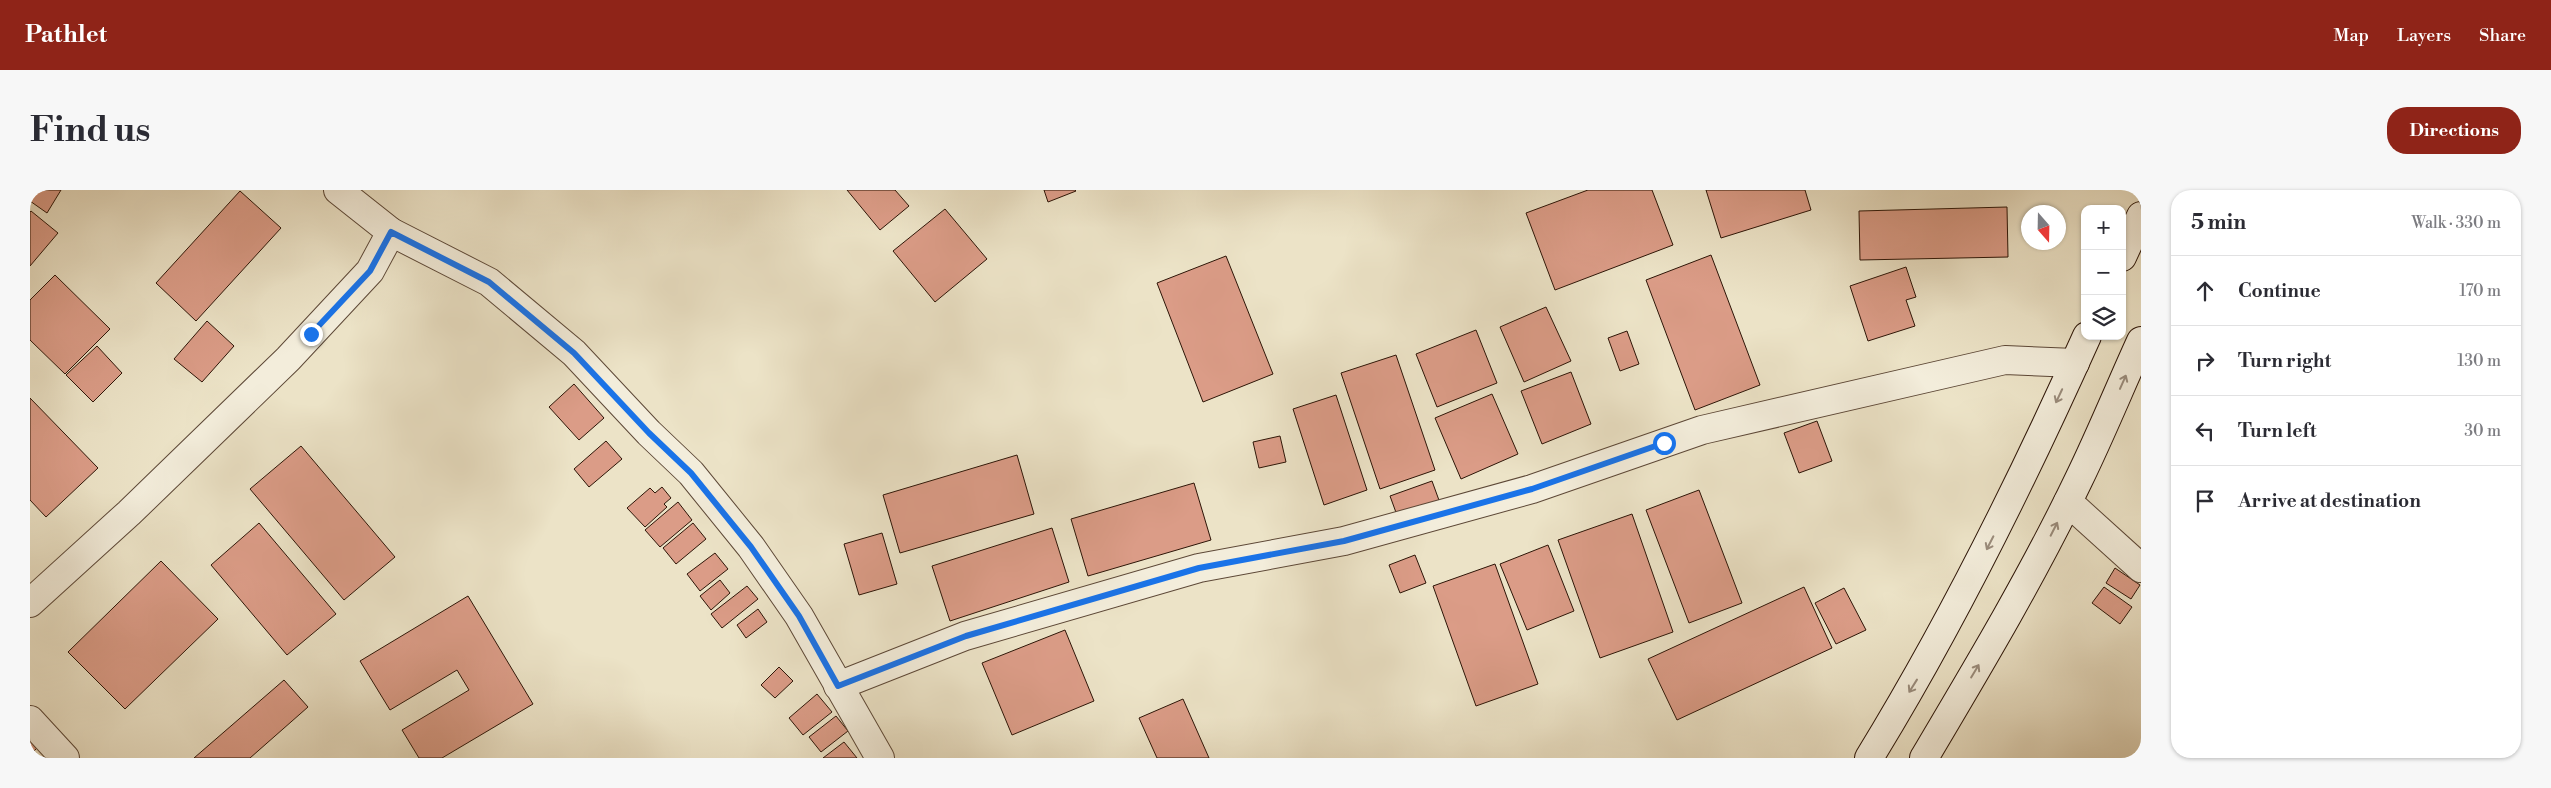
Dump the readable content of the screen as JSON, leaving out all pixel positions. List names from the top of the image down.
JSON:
{
  "north": "bottom",
  "page": {
    "header": "Pathlet",
    "nav": ["Map", "Layers", "Share"],
    "buttons": "Directions",
    "title": "Find us",
    "heading": ["5 min", "Walk · 330 m"],
    "map_buttons": ["+", "−"],
    "list": [
      ["Continue", "170 m"],
      ["Turn right", "130 m"],
      ["Turn left", "30 m"],
      "Arrive at destination"
    ]
  }
}
